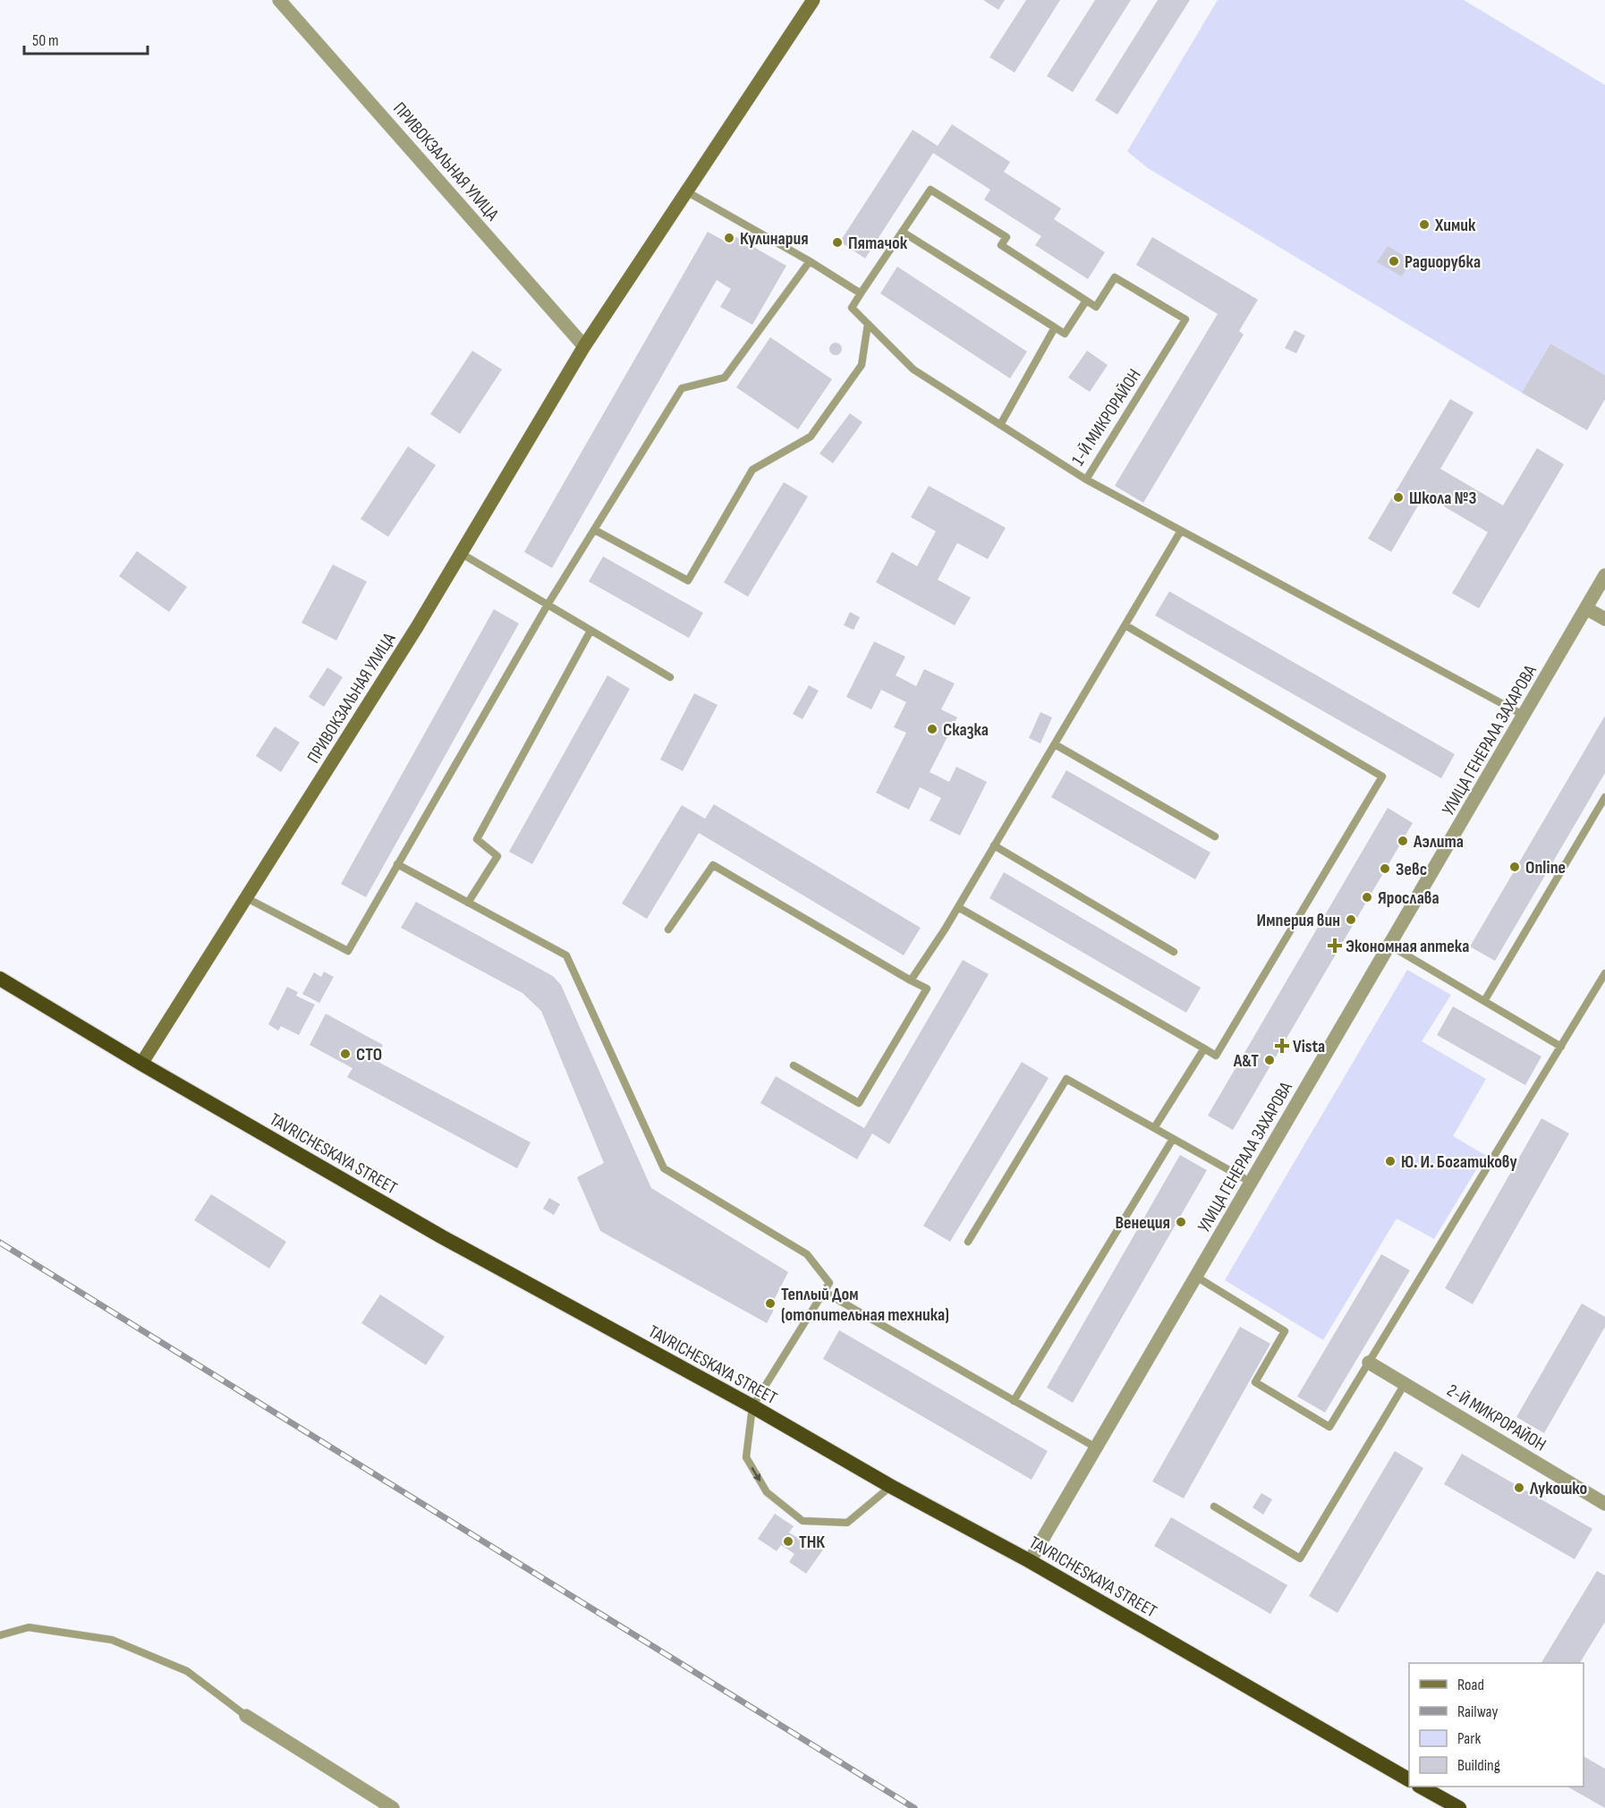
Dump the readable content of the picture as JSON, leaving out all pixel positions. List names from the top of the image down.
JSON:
{
  "streets": {
    "highway": ["TAVRICHESKAYA STREET"],
    "main road": ["ПРИВОКЗАЛЬНАЯ УЛИЦА"],
    "street": ["УЛИЦА ГЕНЕРАЛА ЗАХАРОВА", "2-Й МИКРОРАЙОН"],
    "lane": ["1-Й МИКРОРАЙОН"]
  },
  "crossings": [
    ["ПРИВОКЗАЛЬНАЯ УЛИЦА", "TAVRICHESKAYA STREET"],
    ["УЛИЦА ГЕНЕРАЛА ЗАХАРОВА", "TAVRICHESKAYA STREET"]
  ],
  "places": {
    "other": [
      "Химик",
      "Кулинария",
      "Пятачок",
      "Радиорубка",
      "Школа №3",
      "Сказка",
      "Аэлита",
      "Online",
      "Зевс",
      "Ярослава",
      "Империя вин",
      "СТО",
      "A&T",
      "Ю. И. Богатикову",
      "Венеция",
      "Теплый Дом (отопительная техника)",
      "Лукошко",
      "ТНК"
    ],
    "health": ["Экономная аптека", "Vista"]
  },
  "legend": [
    "Road",
    "Railway",
    "Park",
    "Building"
  ],
  "scale_bar": "50 m"
}
